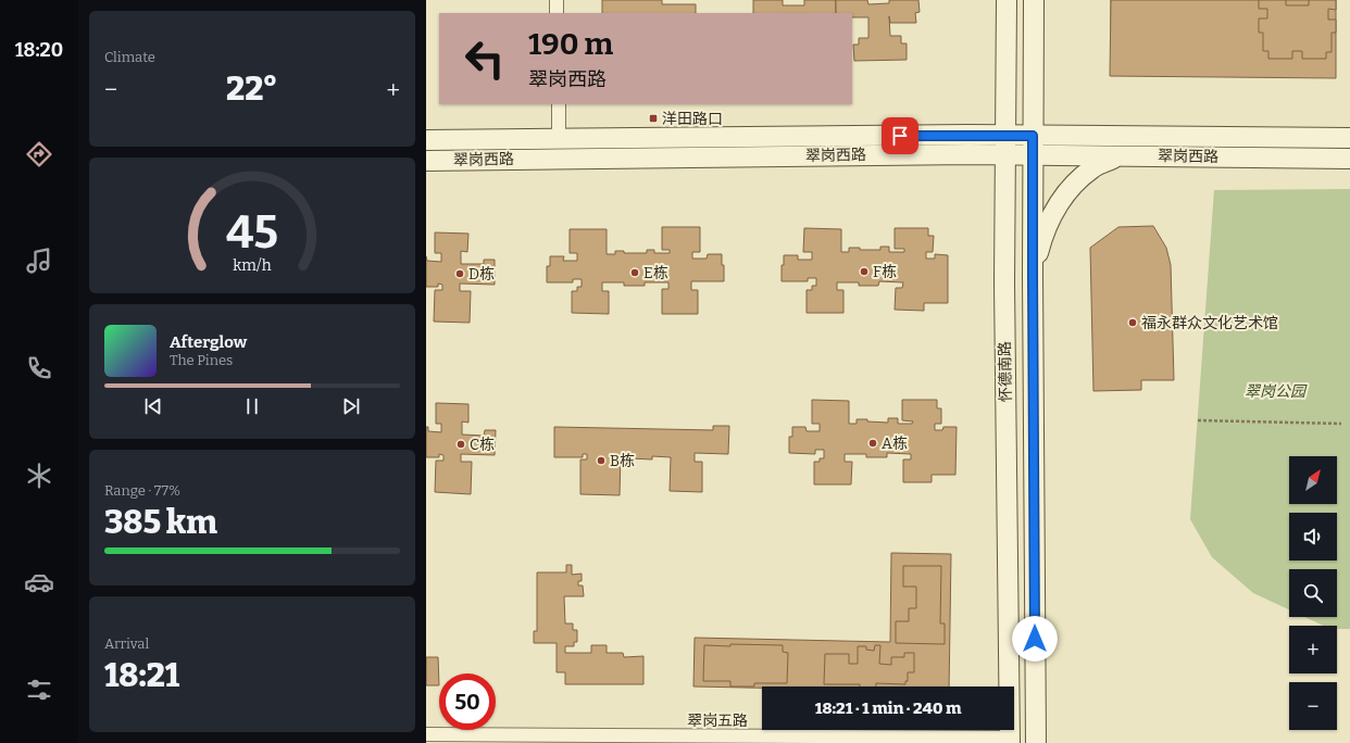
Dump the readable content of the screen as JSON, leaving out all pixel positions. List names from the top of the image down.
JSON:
{
  "streets": {
    "main road": ["翠岗西路", "怀德南路"],
    "street": ["翠岗五路"]
  },
  "crossings": [
    ["翠岗西路", "怀德南路"],
    ["怀德南路", "翠岗五路"]
  ],
  "parks": ["翠岗公园"],
  "places": {
    "transit": ["洋田路口"],
    "other": [
      "F栋",
      "E栋",
      "D栋",
      "福永群众文化艺术馆",
      "A栋",
      "C栋",
      "B栋"
    ]
  },
  "north": "top right",
  "page": {
    "tabs": "18:20",
    "tile": [
      "Climate",
      ["Range · 77%", "385 km"],
      ["Arrival", "18:21"]
    ],
    "turn": ["190 m", "翠岗西路"],
    "heat": ["−", "22°", "+"],
    "song": ["Afterglow", "The Pines"],
    "map_buttons": ["+", "−"],
    "limit": "50",
    "trip": "18:21 · 1 min · 240 m",
    "gauge": ["45", "km/h"]
  }
}
